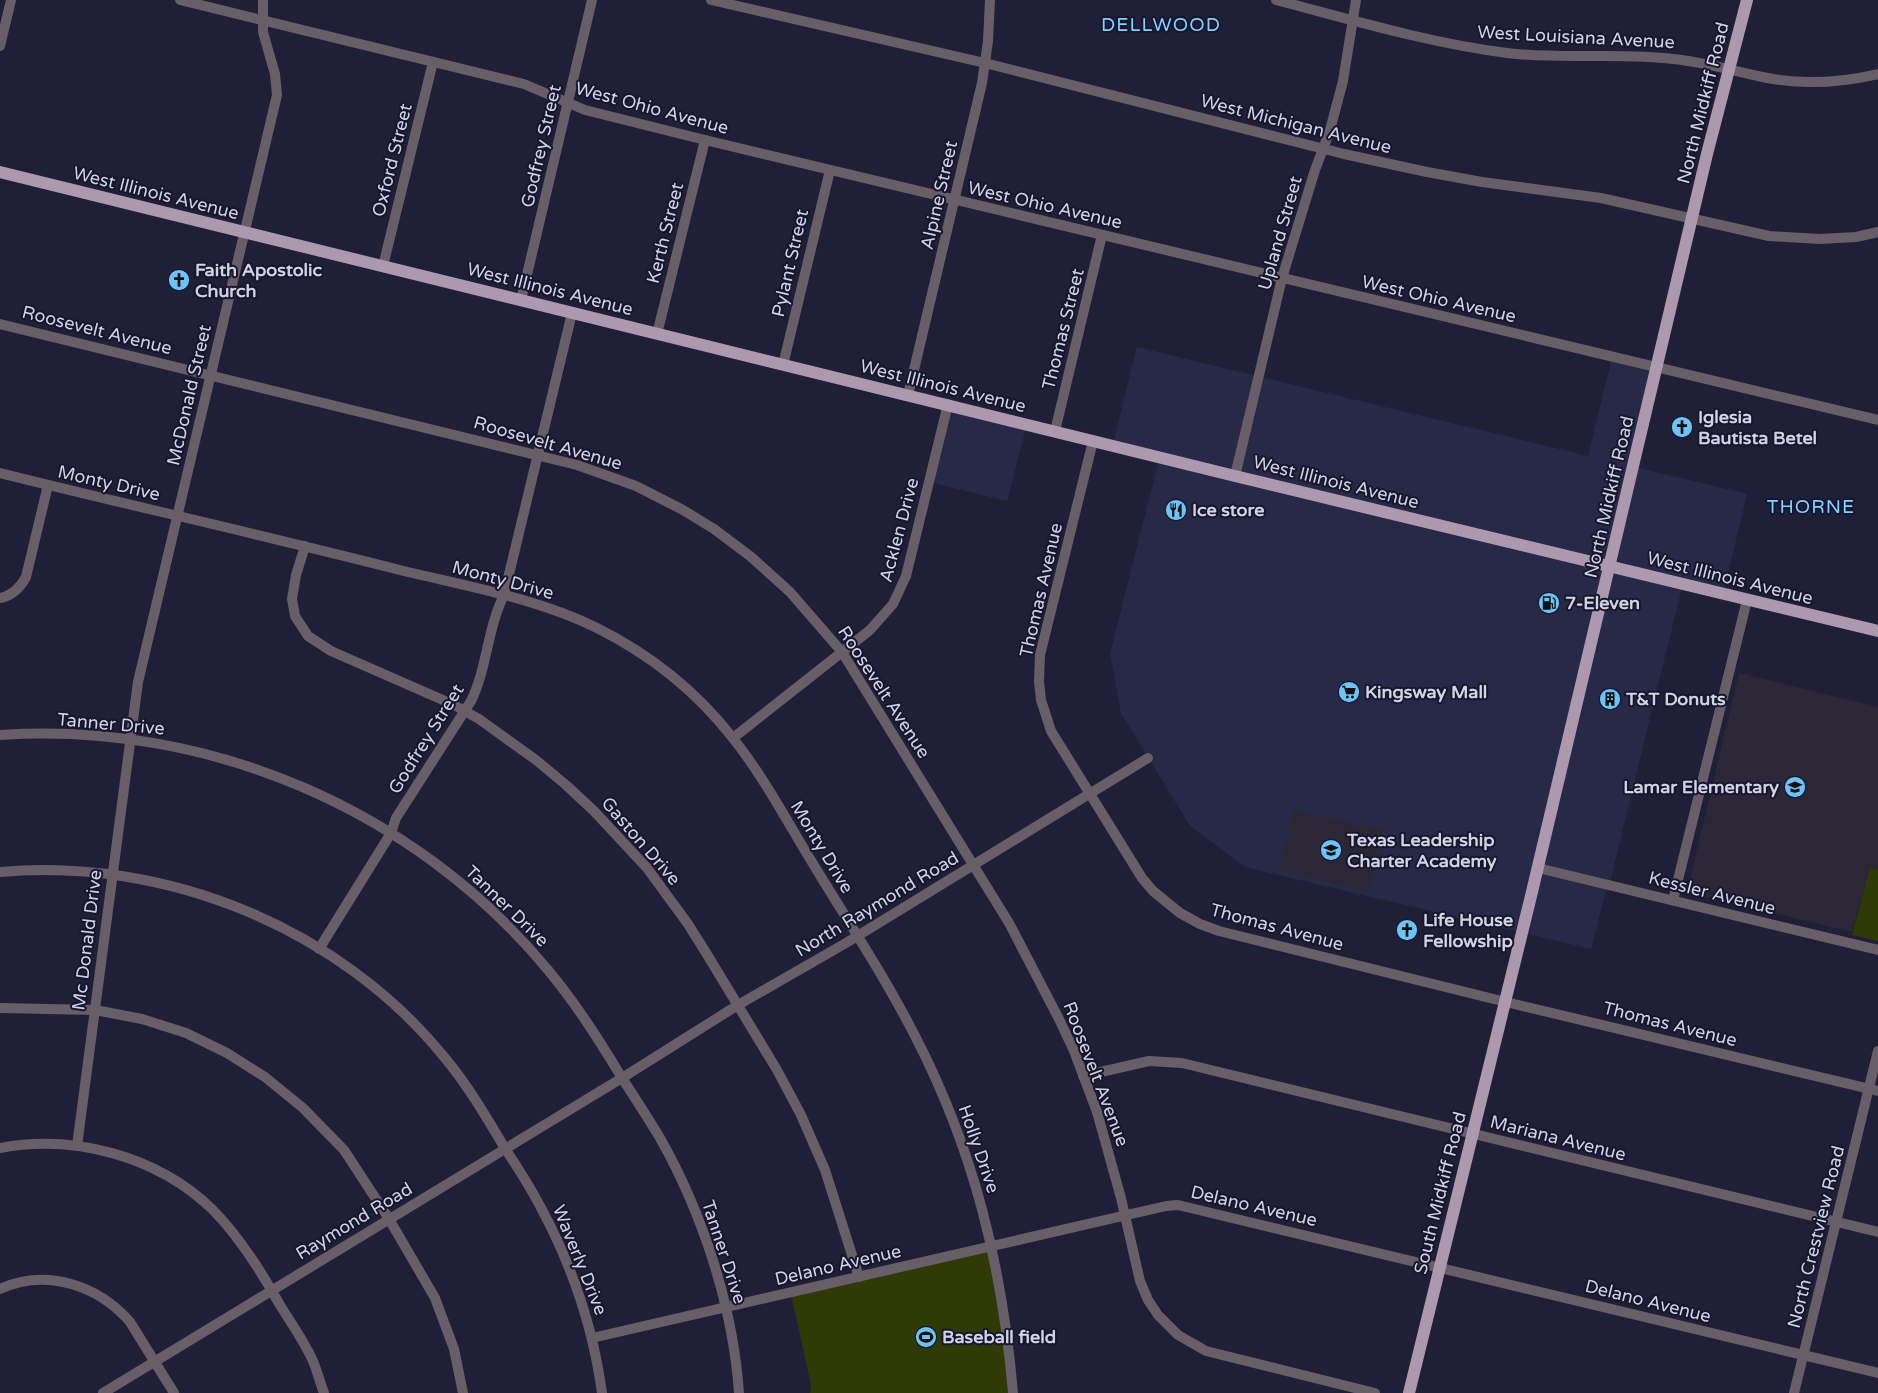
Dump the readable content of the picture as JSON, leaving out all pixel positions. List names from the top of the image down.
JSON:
{
  "streets": {
    "main road": ["North Midkiff Road", "West Illinois Avenue", "South Midkiff Road"],
    "street": [
      "West Louisiana Avenue",
      "West Ohio Avenue",
      "West Michigan Avenue",
      "Godfrey Street",
      "Oxford Street",
      "Alpine Street",
      "Kerth Street",
      "Upland Street",
      "Pylant Street",
      "Thomas Street",
      "Roosevelt Avenue",
      "McDonald Street",
      "Monty Drive",
      "Acklen Drive",
      "Thomas Avenue",
      "Tanner Drive",
      "Gaston Drive",
      "Kessler Avenue",
      "North Raymond Road",
      "Mc Donald Drive",
      "Mariana Avenue",
      "Holly Drive",
      "Delano Avenue",
      "Raymond Road",
      "North Crestview Road",
      "Waverly Drive"
    ]
  },
  "crossings": [
    ["West Louisiana Avenue", "North Midkiff Road"],
    ["West Louisiana Avenue", "Upland Street"],
    ["North Midkiff Road", "West Ohio Avenue"],
    ["North Midkiff Road", "West Michigan Avenue"],
    ["North Midkiff Road", "West Illinois Avenue"],
    ["North Midkiff Road", "Thomas Avenue"],
    ["North Midkiff Road", "Kessler Avenue"],
    ["North Midkiff Road", "South Midkiff Road"],
    ["West Ohio Avenue", "Godfrey Street"],
    ["West Ohio Avenue", "Oxford Street"],
    ["West Ohio Avenue", "Alpine Street"],
    ["West Ohio Avenue", "Kerth Street"],
    ["West Ohio Avenue", "Upland Street"],
    ["West Ohio Avenue", "Pylant Street"],
    ["West Ohio Avenue", "Thomas Street"],
    ["West Ohio Avenue", "McDonald Street"],
    ["West Michigan Avenue", "Alpine Street"],
    ["West Michigan Avenue", "Upland Street"],
    ["Godfrey Street", "West Illinois Avenue"],
    ["Godfrey Street", "Roosevelt Avenue"],
    ["Godfrey Street", "Monty Drive"],
    ["Godfrey Street", "Tanner Drive"],
    ["Godfrey Street", "Gaston Drive"],
    ["Oxford Street", "West Illinois Avenue"],
    ["West Illinois Avenue", "Alpine Street"],
    ["West Illinois Avenue", "Kerth Street"],
    ["West Illinois Avenue", "Upland Street"],
    ["West Illinois Avenue", "Pylant Street"],
    ["West Illinois Avenue", "Thomas Street"],
    ["West Illinois Avenue", "McDonald Street"],
    ["West Illinois Avenue", "Acklen Drive"],
    ["West Illinois Avenue", "Thomas Avenue"],
    ["Roosevelt Avenue", "McDonald Street"],
    ["Roosevelt Avenue", "Acklen Drive"],
    ["Roosevelt Avenue", "North Raymond Road"],
    ["Roosevelt Avenue", "Mariana Avenue"],
    ["Roosevelt Avenue", "Delano Avenue"],
    ["McDonald Street", "Monty Drive"],
    ["McDonald Street", "Tanner Drive"],
    ["McDonald Street", "Mc Donald Drive"],
    ["Monty Drive", "Acklen Drive"],
    ["Monty Drive", "Gaston Drive"],
    ["Monty Drive", "North Raymond Road"],
    ["Monty Drive", "Holly Drive"],
    ["Thomas Avenue", "North Raymond Road"],
    ["Thomas Avenue", "South Midkiff Road"],
    ["Thomas Avenue", "North Crestview Road"],
    ["Tanner Drive", "North Raymond Road"],
    ["Tanner Drive", "Mc Donald Drive"],
    ["Tanner Drive", "Delano Avenue"],
    ["Tanner Drive", "Raymond Road"],
    ["Gaston Drive", "North Raymond Road"],
    ["Gaston Drive", "Delano Avenue"],
    ["North Raymond Road", "Holly Drive"],
    ["North Raymond Road", "Raymond Road"],
    ["Mc Donald Drive", "Waverly Drive"],
    ["Mariana Avenue", "South Midkiff Road"],
    ["Mariana Avenue", "North Crestview Road"],
    ["Holly Drive", "Delano Avenue"],
    ["South Midkiff Road", "Delano Avenue"],
    ["Delano Avenue", "North Crestview Road"],
    ["Delano Avenue", "Waverly Drive"],
    ["Raymond Road", "Waverly Drive"]
  ],
  "districts": ["DELLWOOD", "THORNE"],
  "places": {
    "church": ["Faith Apostolic Church", "Iglesia Bautista Betel", "Life House Fellowship"],
    "restaurant": ["Ice store"],
    "fuel station": ["7-Eleven"],
    "supermarket": ["Kingsway Mall"],
    "building": ["T&T Donuts"],
    "school or university": ["Lamar Elementary", "Texas Leadership Charter Academy"],
    "sports": ["Baseball field"]
  }
}
